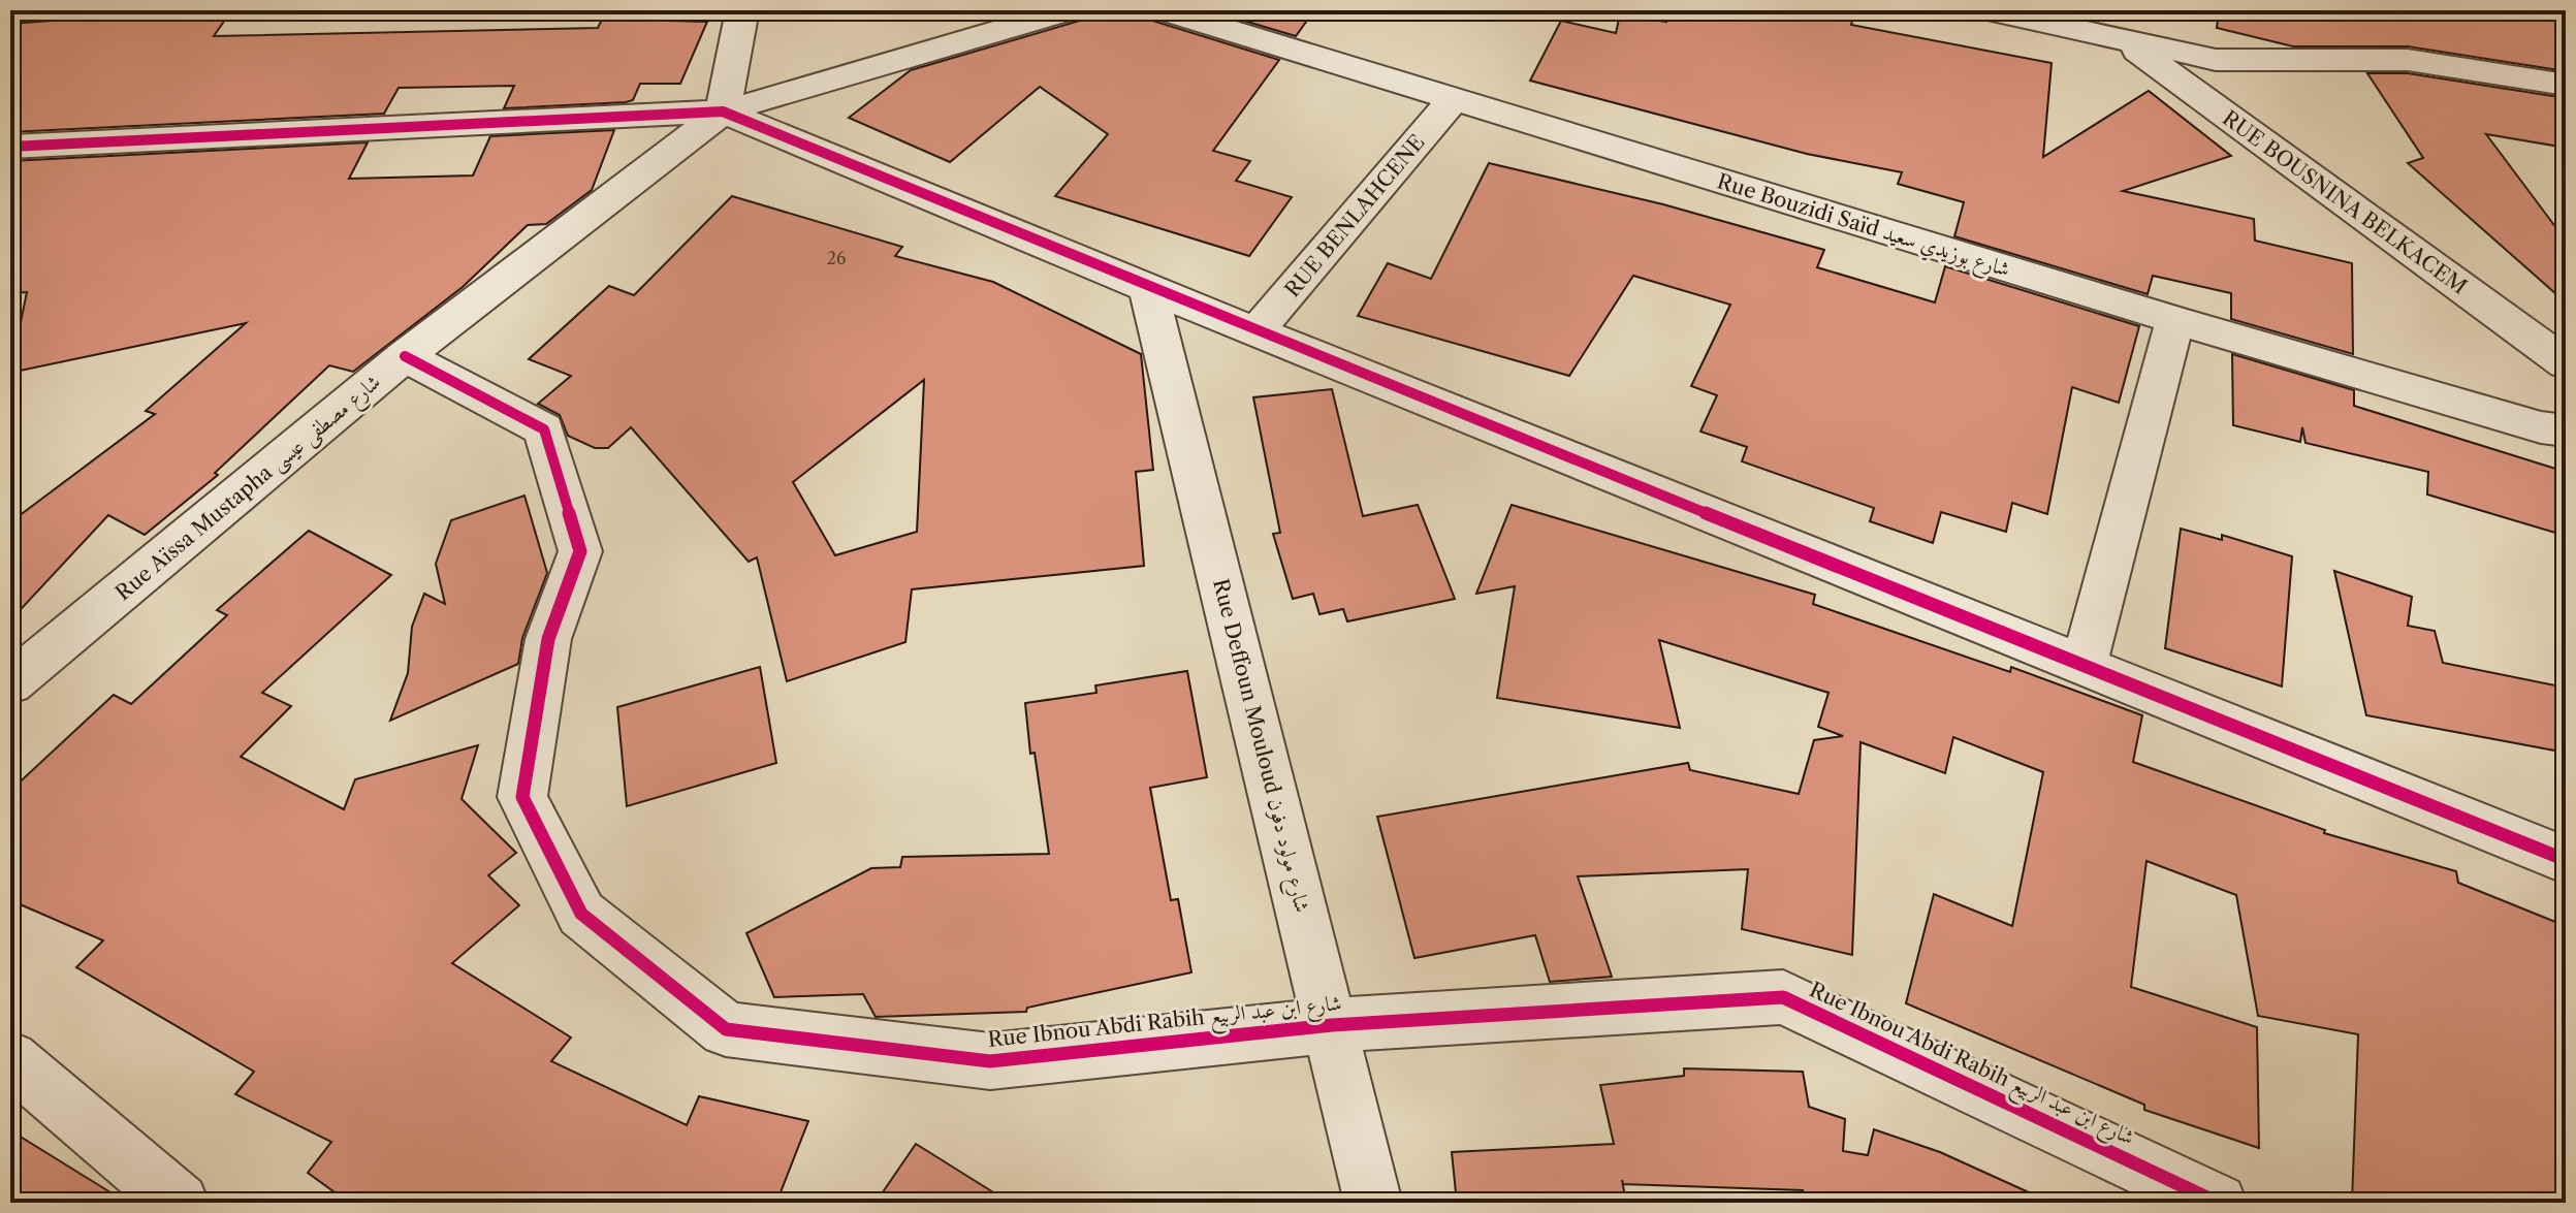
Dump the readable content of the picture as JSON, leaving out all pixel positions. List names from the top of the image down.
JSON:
{
  "streets": {
    "street": [
      "RUE BOUSNINA BELKACEM",
      "RUE BENLAHCENE",
      "Rue Bouzidi Saïd شارع بوزيدي سعيد",
      "Rue Aïssa Mustapha شارع مصطفى عيسى",
      "Rue Deffoun Mouloud شارع مولود دفون",
      "Rue Ibnou Abdi Rabih شارع ابن عبد الربيع"
    ]
  },
  "crossings": [
    ["RUE BENLAHCENE", "Rue Bouzidi Saïd شارع بوزيدي سعيد"],
    ["Rue Aïssa Mustapha شارع مصطفى عيسى", "Rue Ibnou Abdi Rabih شارع ابن عبد الربيع"],
    ["Rue Deffoun Mouloud شارع مولود دفون", "Rue Ibnou Abdi Rabih شارع ابن عبد الربيع"]
  ],
  "house_numbers": ["26"]
}
